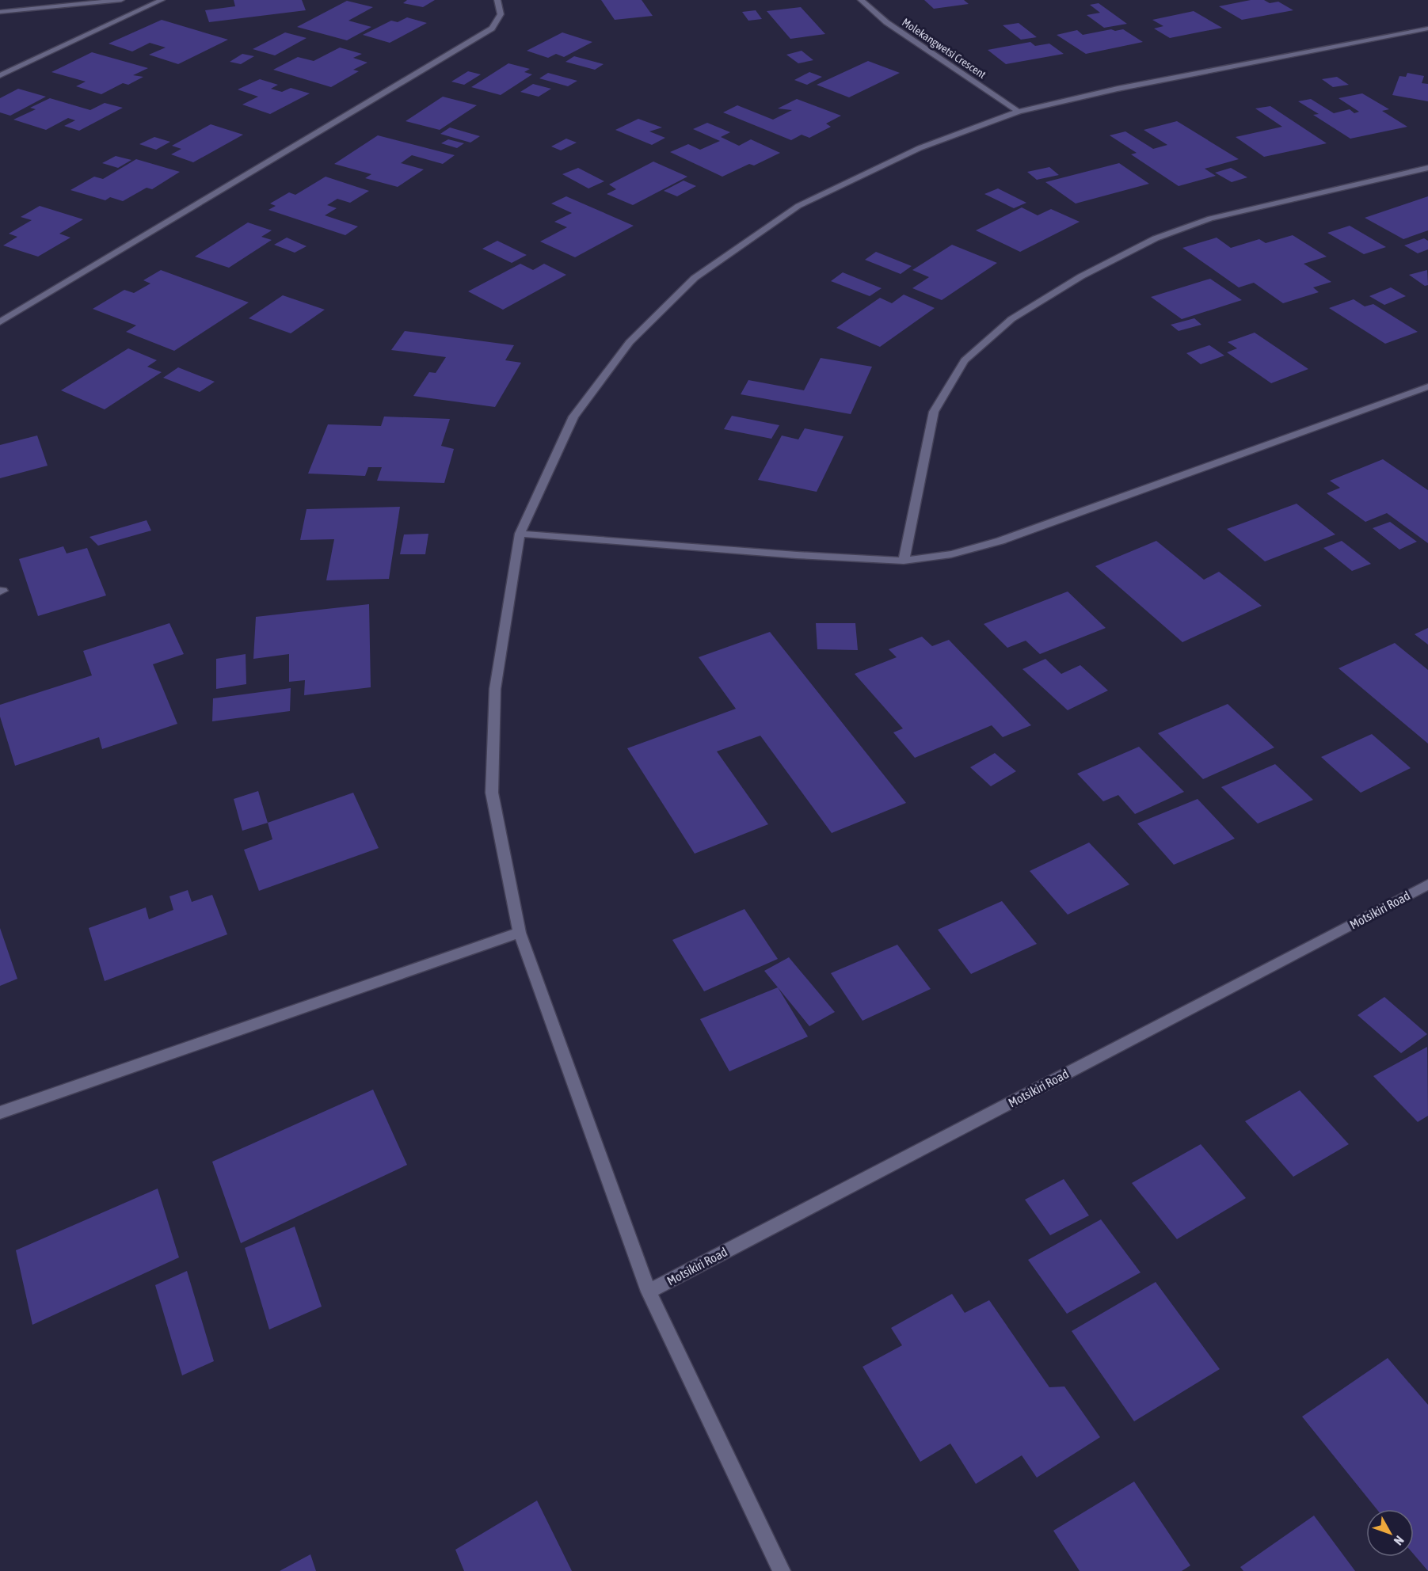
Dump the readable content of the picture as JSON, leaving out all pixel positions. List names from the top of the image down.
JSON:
{
  "streets": {
    "street": ["Molekangwetsi Crescent", "Motsikiri Road"]
  },
  "north": "bottom right"
}
